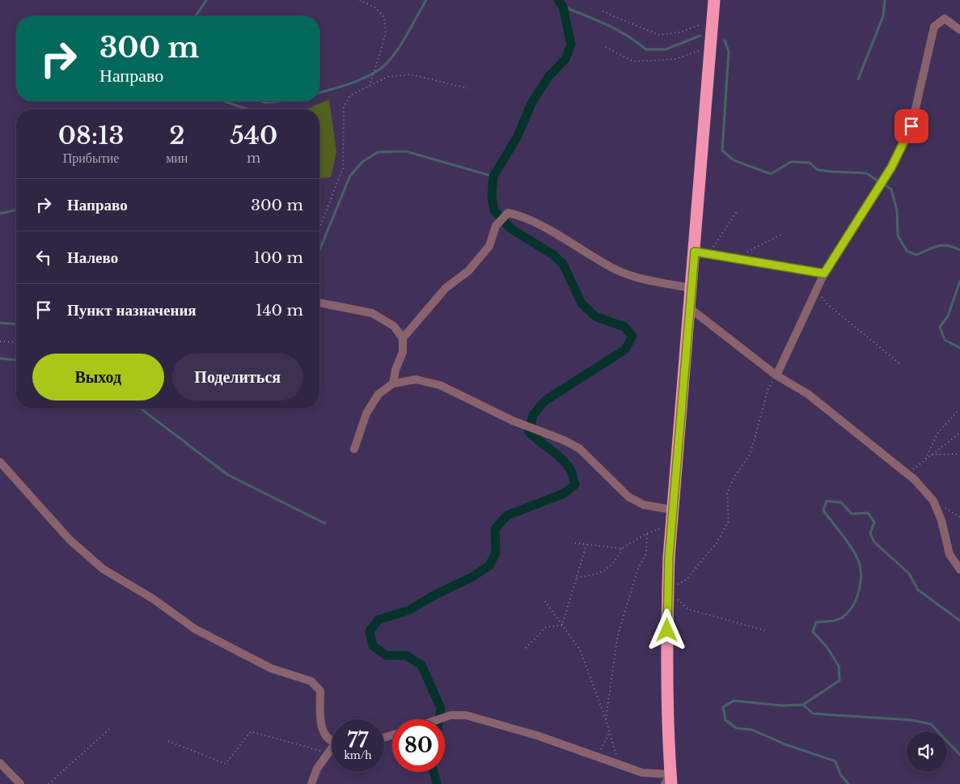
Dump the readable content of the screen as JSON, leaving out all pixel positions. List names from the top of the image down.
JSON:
{
  "page": {
    "turn": ["300 m", "Направо"],
    "eta": [
      "08:13",
      "Прибытие",
      "2",
      "мин",
      "540",
      "m"
    ],
    "list": [
      {
        "name": "Направо",
        "value": "300 m"
      },
      {
        "name": "Налево",
        "value": "100 m"
      },
      {
        "name": "Пункт назначения",
        "value": "140 m"
      }
    ],
    "buttons": ["Выход", "Поделиться"],
    "speed": "77 km/h",
    "limit": "80"
  }
}
